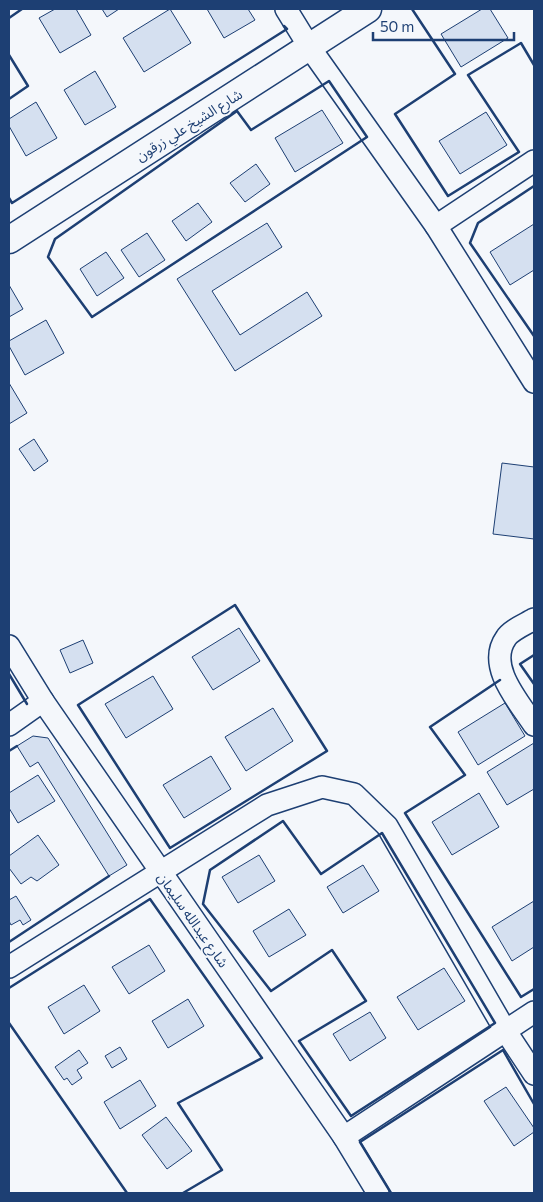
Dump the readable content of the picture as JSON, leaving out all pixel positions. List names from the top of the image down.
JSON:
{
  "streets": {
    "main road": ["شارع الشيخ علي زرقون"],
    "street": ["شارع عبدالله سليمان"]
  },
  "scale_bar": "50 m"
}
